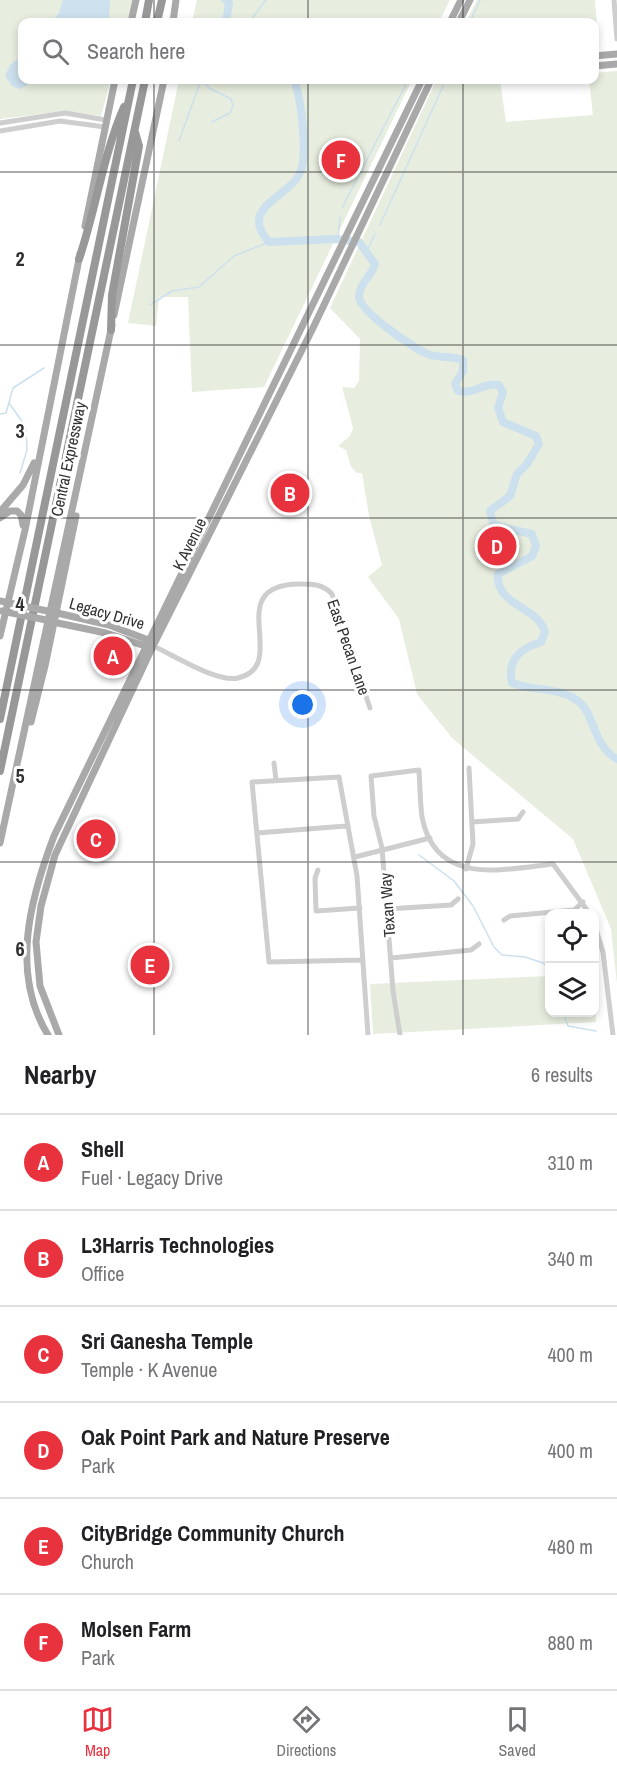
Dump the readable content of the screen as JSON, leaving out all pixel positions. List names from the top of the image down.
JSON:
{
  "streets": {
    "highway": ["Central Expressway"],
    "main road": ["K Avenue", "Legacy Drive"],
    "street": ["East Pecan Lane", "Texan Way"]
  },
  "crossings": [
    ["K Avenue", "Legacy Drive"],
    ["K Avenue", "East Pecan Lane"],
    ["Legacy Drive", "East Pecan Lane"]
  ],
  "page": {
    "search": "Search here",
    "pins": [
      "F",
      "B",
      "D",
      "A",
      "C",
      "E"
    ],
    "heading": ["Nearby", "6 results"],
    "list": [
      {
        "mark": "A",
        "name": "Shell",
        "note": "Fuel · Legacy Drive",
        "value": "310 m"
      },
      {
        "mark": "B",
        "name": "L3Harris Technologies",
        "note": "Office",
        "value": "340 m"
      },
      {
        "mark": "C",
        "name": "Sri Ganesha Temple",
        "note": "Temple · K Avenue",
        "value": "400 m"
      },
      {
        "mark": "D",
        "name": "Oak Point Park and Nature Preserve",
        "note": "Park",
        "value": "400 m"
      },
      {
        "mark": "E",
        "name": "CityBridge Community Church",
        "note": "Church",
        "value": "480 m"
      },
      {
        "mark": "F",
        "name": "Molsen Farm",
        "note": "Park",
        "value": "880 m"
      }
    ],
    "nav": ["Map", "Directions", "Saved"]
  },
  "grid": {
    "rows": [
      "2",
      "3",
      "4",
      "5",
      "6"
    ]
  }
}
